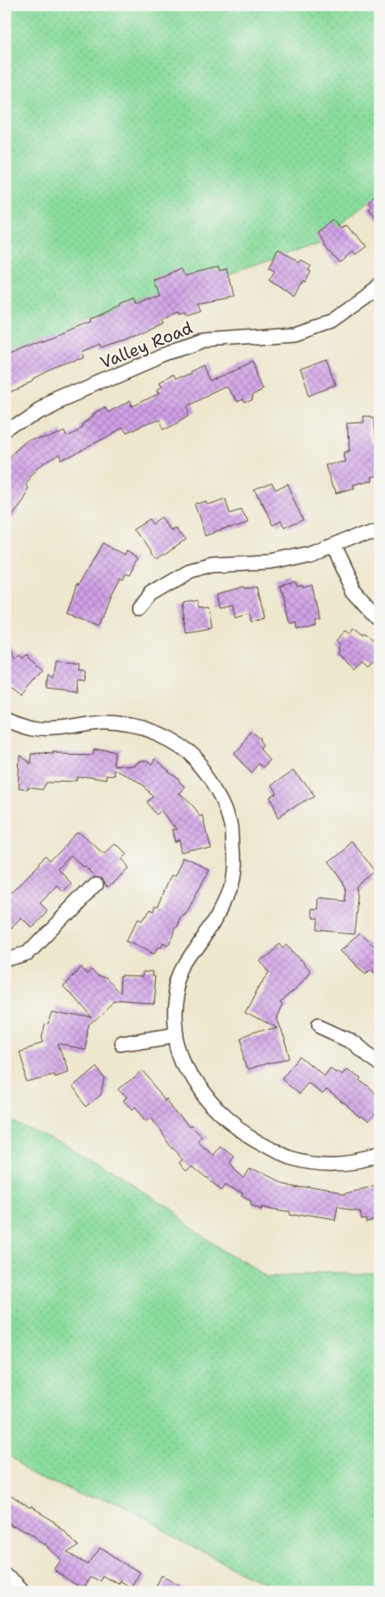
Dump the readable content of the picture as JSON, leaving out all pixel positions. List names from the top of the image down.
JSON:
{
  "streets": {
    "street": ["Valley Road"]
  }
}
